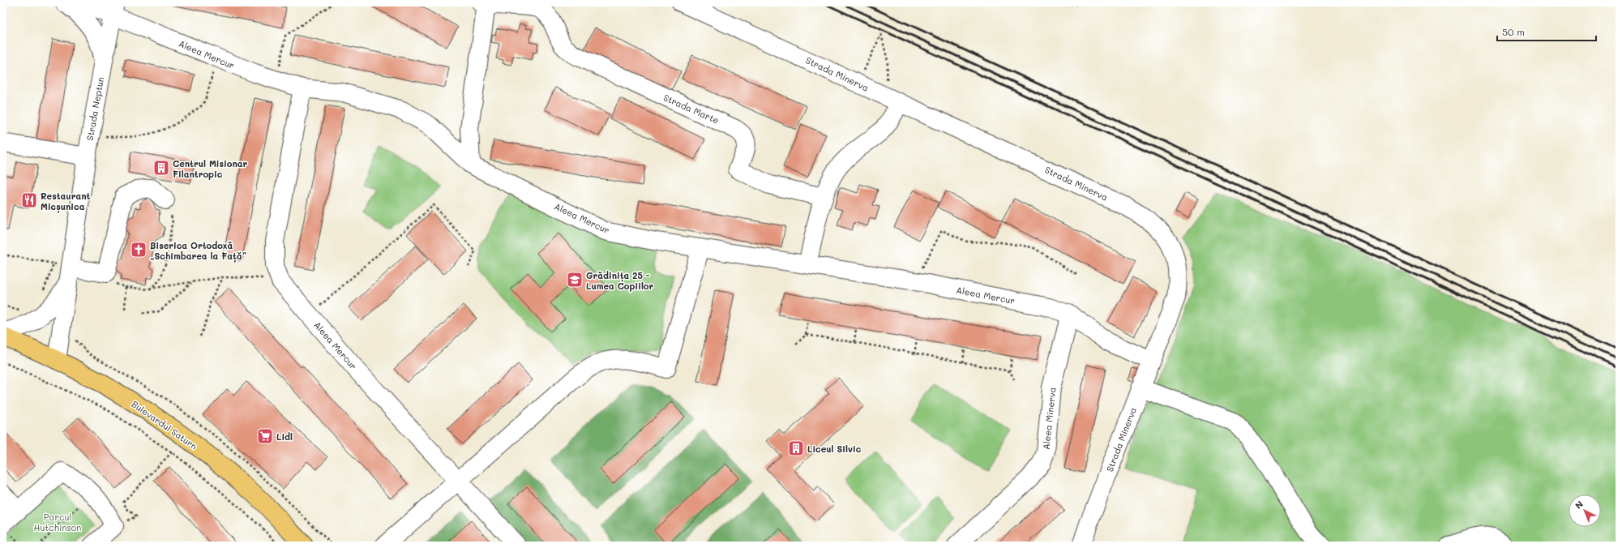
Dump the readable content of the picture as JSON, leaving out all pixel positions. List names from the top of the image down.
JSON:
{
  "streets": {
    "main road": ["Bulevardul Saturn"],
    "street": [
      "Aleea Mercur",
      "Strada Minerva",
      "Strada Neptun",
      "Strada Marte",
      "Aleea Minerva"
    ]
  },
  "crossings": [
    ["Aleea Mercur", "Strada Minerva"],
    ["Aleea Mercur", "Strada Neptun"],
    ["Aleea Mercur", "Aleea Minerva"],
    ["Strada Neptun", "Bulevardul Saturn"]
  ],
  "parks": ["Parcul Hutchinson"],
  "places": {
    "building": ["Centrul Misionar Filantropic", "Liceul Silvic"],
    "restaurant": ["Restaurant Micșunica"],
    "church": ["Biserica Ortodoxă „Schimbarea la Față”"],
    "school or university": ["Grădinița 25 - Lumea Copiilor"],
    "supermarket": ["Lidl"]
  },
  "scale_bar": "50 m",
  "north": "top left"
}
